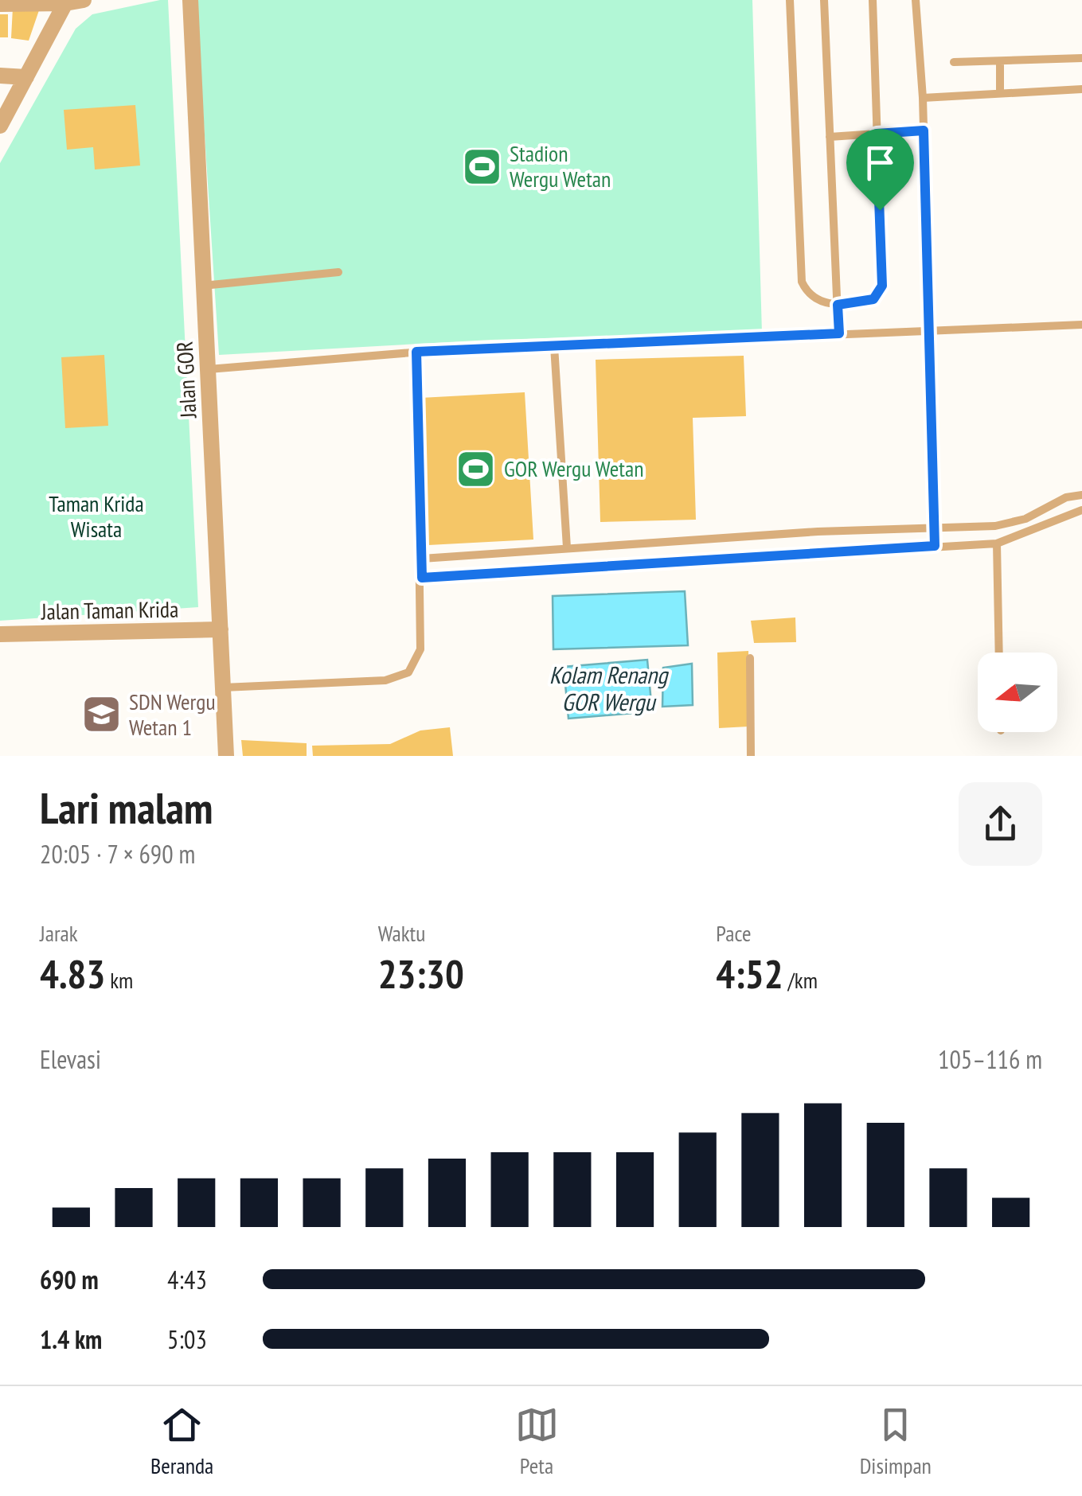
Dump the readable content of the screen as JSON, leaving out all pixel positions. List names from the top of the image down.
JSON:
{
  "streets": {
    "street": ["Jalan GOR", "Jalan Taman Krida"]
  },
  "crossings": [
    ["Jalan GOR", "Jalan Taman Krida"]
  ],
  "water": ["Kolam Renang GOR Wergu"],
  "parks": ["Taman Krida Wisata"],
  "places": {
    "sports": ["Stadion Wergu Wetan", "GOR Wergu Wetan"],
    "school or university": ["SDN Wergu Wetan 1"]
  },
  "north": "left",
  "page": {
    "heading": ["Lari malam", "20:05 · 7 × 690 m"],
    "stats": [
      ["Jarak", "4.83 km"],
      ["Waktu", "23:30"],
      ["Pace", "4:52 /km"]
    ],
    "chart": ["Elevasi", "105–116 m"],
    "list": [
      {
        "name": "690 m",
        "note": "4:43"
      },
      {
        "name": "1.4 km",
        "note": "5:03"
      }
    ],
    "tabs": ["Beranda", "Peta", "Disimpan"]
  }
}
